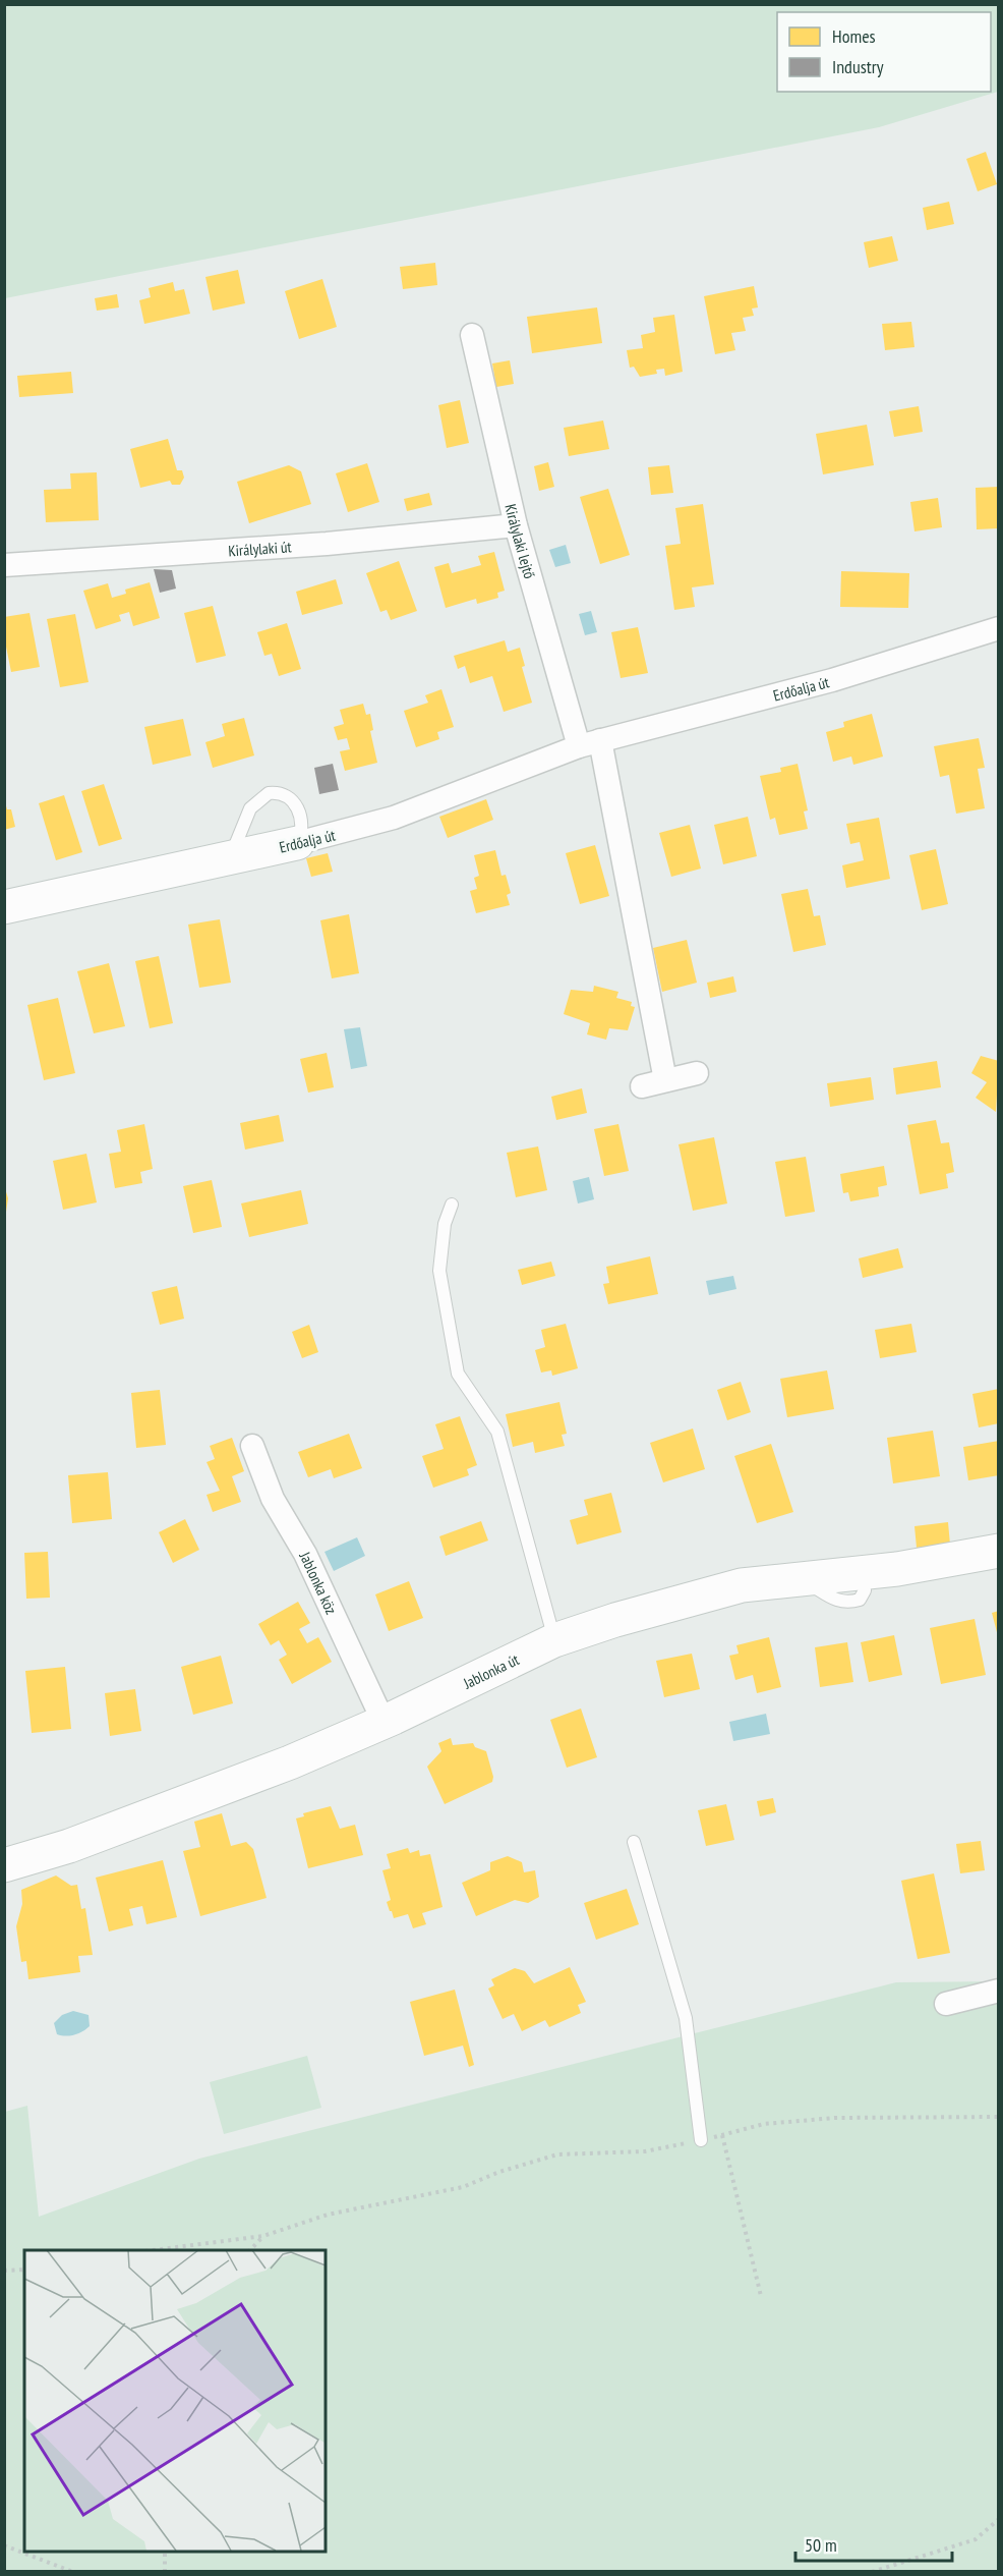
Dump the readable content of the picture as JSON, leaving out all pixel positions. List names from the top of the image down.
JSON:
{
  "streets": {
    "street": [
      "Királylaki lejtő",
      "Királylaki út",
      "Erdőalja út",
      "Jablonka köz",
      "Jablonka út"
    ]
  },
  "crossings": [
    ["Királylaki lejtő", "Királylaki út"],
    ["Királylaki lejtő", "Erdőalja út"],
    ["Jablonka köz", "Jablonka út"]
  ],
  "legend": ["Homes", "Industry"],
  "scale_bar": "50 m"
}
